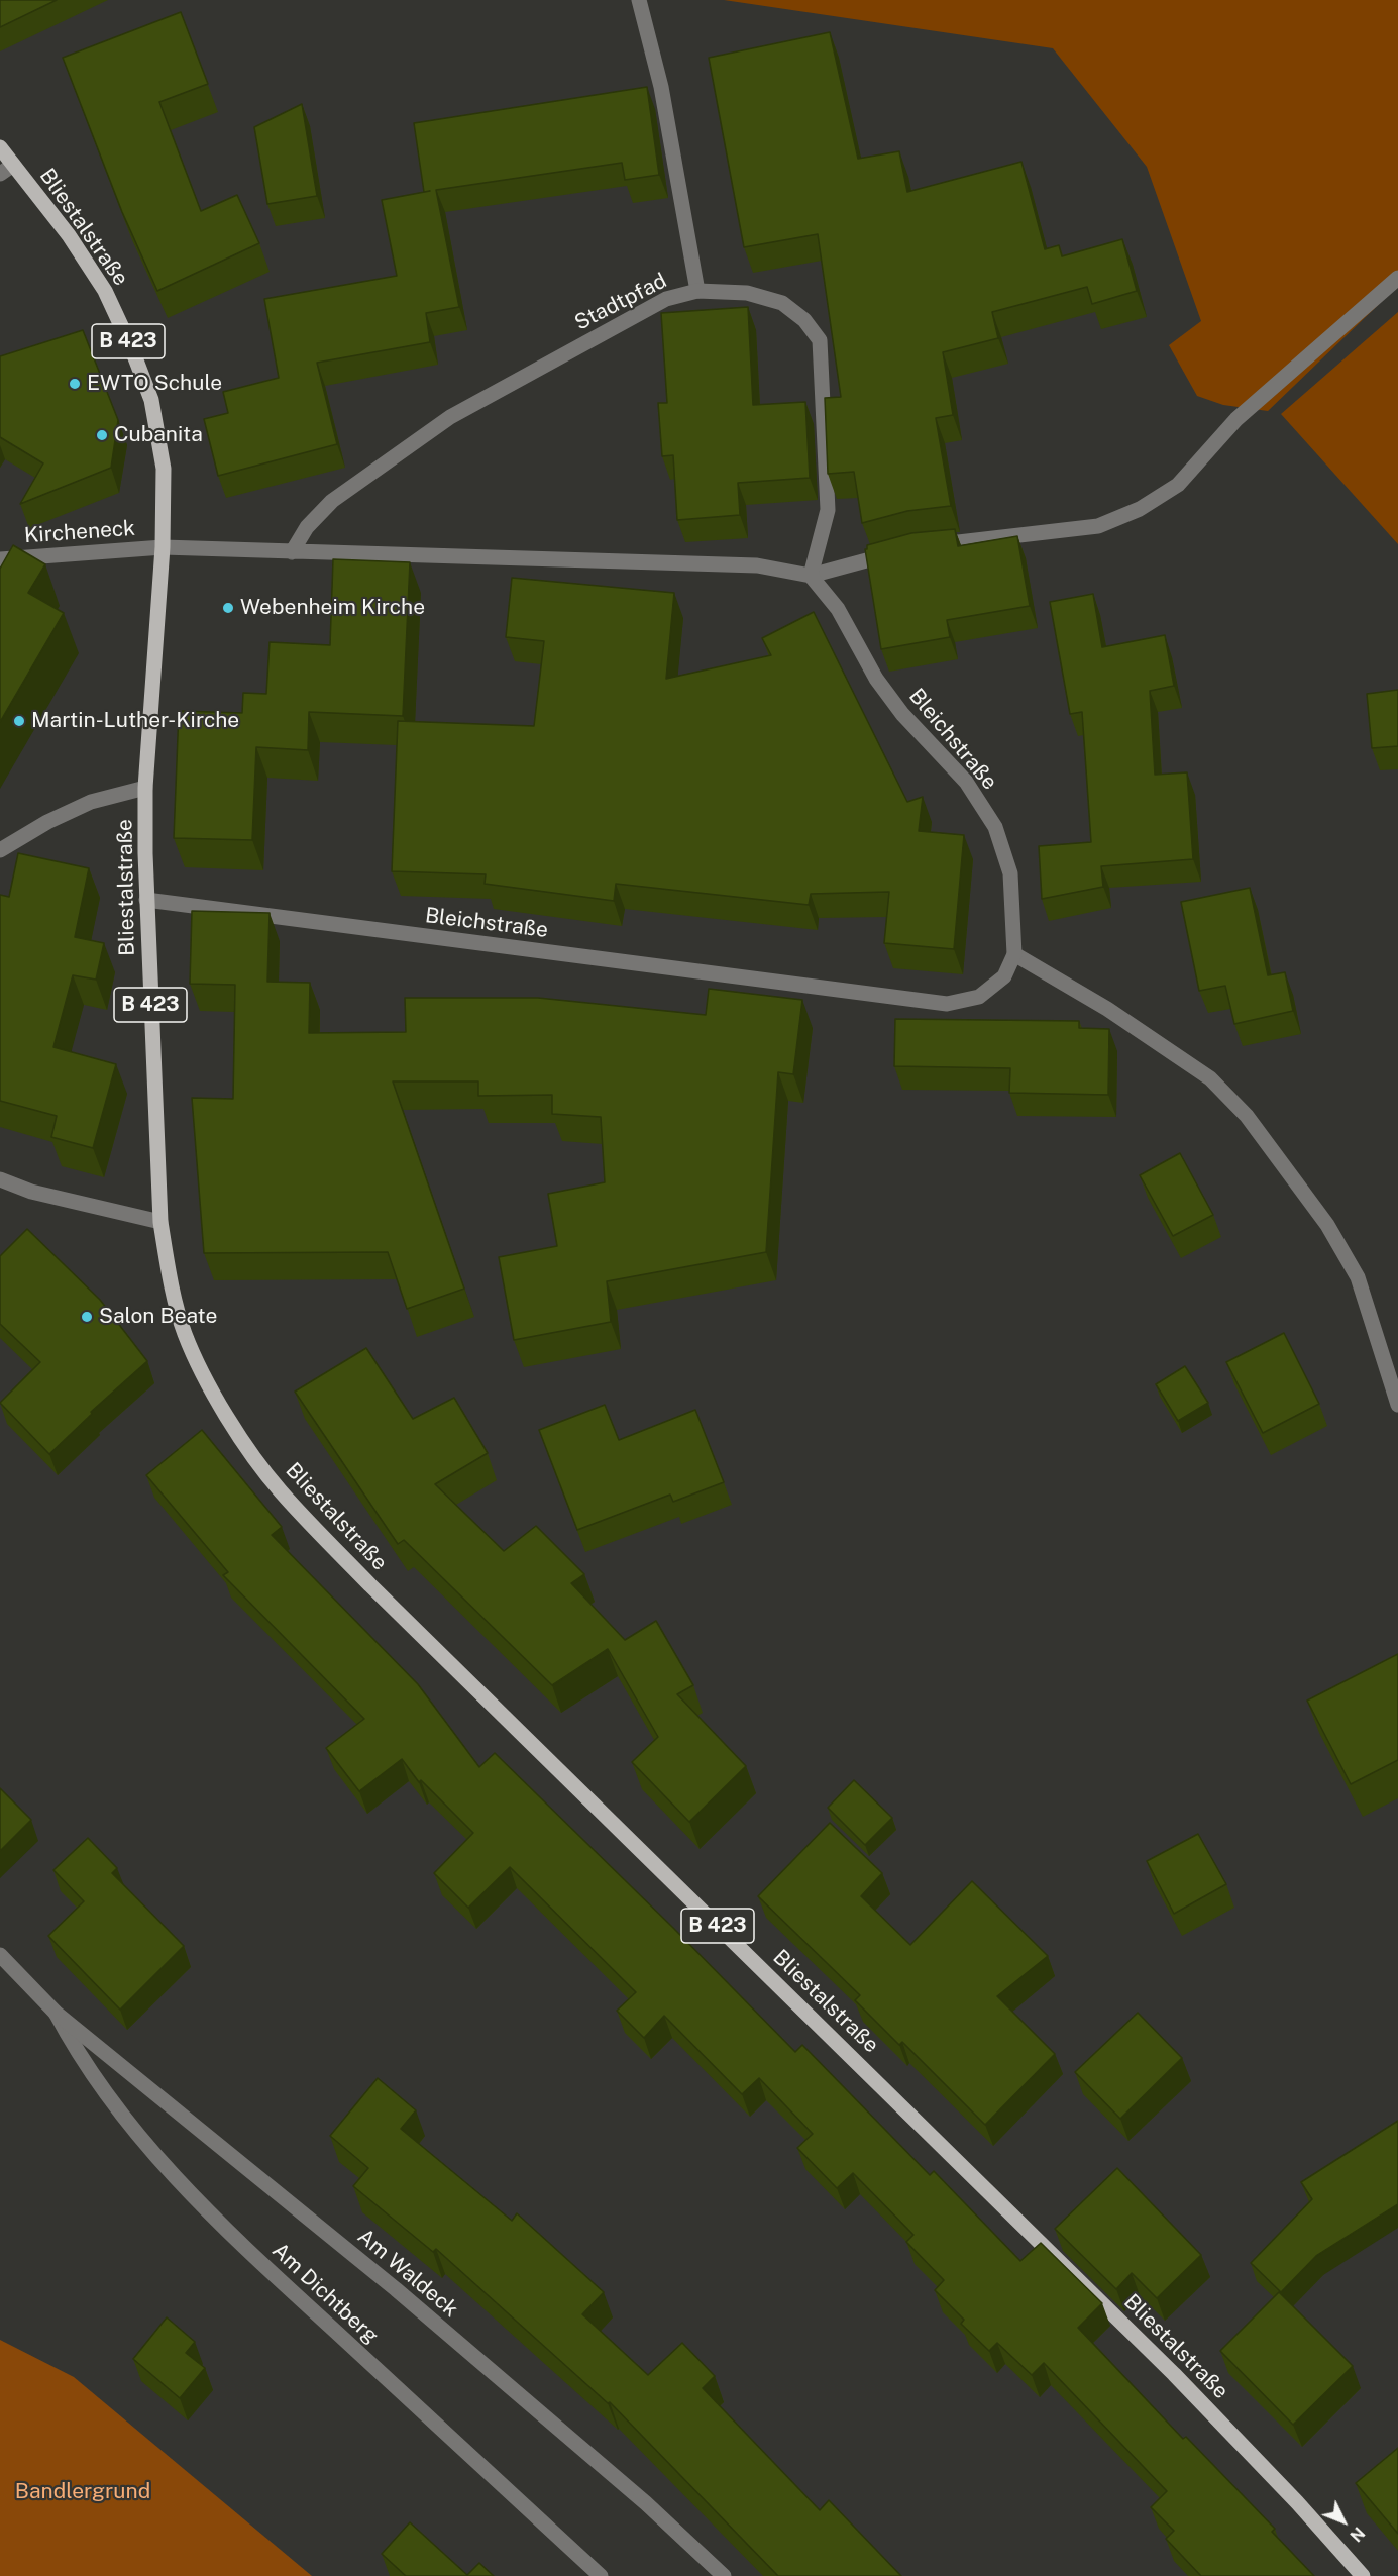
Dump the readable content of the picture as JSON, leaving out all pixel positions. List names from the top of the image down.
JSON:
{
  "streets": {
    "main road": ["Bliestalstraße", "B 423"],
    "street": [
      "Stadtpfad",
      "Kircheneck",
      "Bleichstraße",
      "Am Waldeck",
      "Am Dichtberg"
    ]
  },
  "crossings": [
    ["Bliestalstraße", "Kircheneck"],
    ["Bliestalstraße", "Bleichstraße"],
    ["Stadtpfad", "Bleichstraße"],
    ["Am Waldeck", "Am Dichtberg"]
  ],
  "parks": ["Bandlergrund"],
  "places": [
    "EWTO Schule",
    "Cubanita",
    "Webenheim Kirche",
    "Martin-Luther-Kirche",
    "Salon Beate"
  ],
  "north": "bottom right"
}
